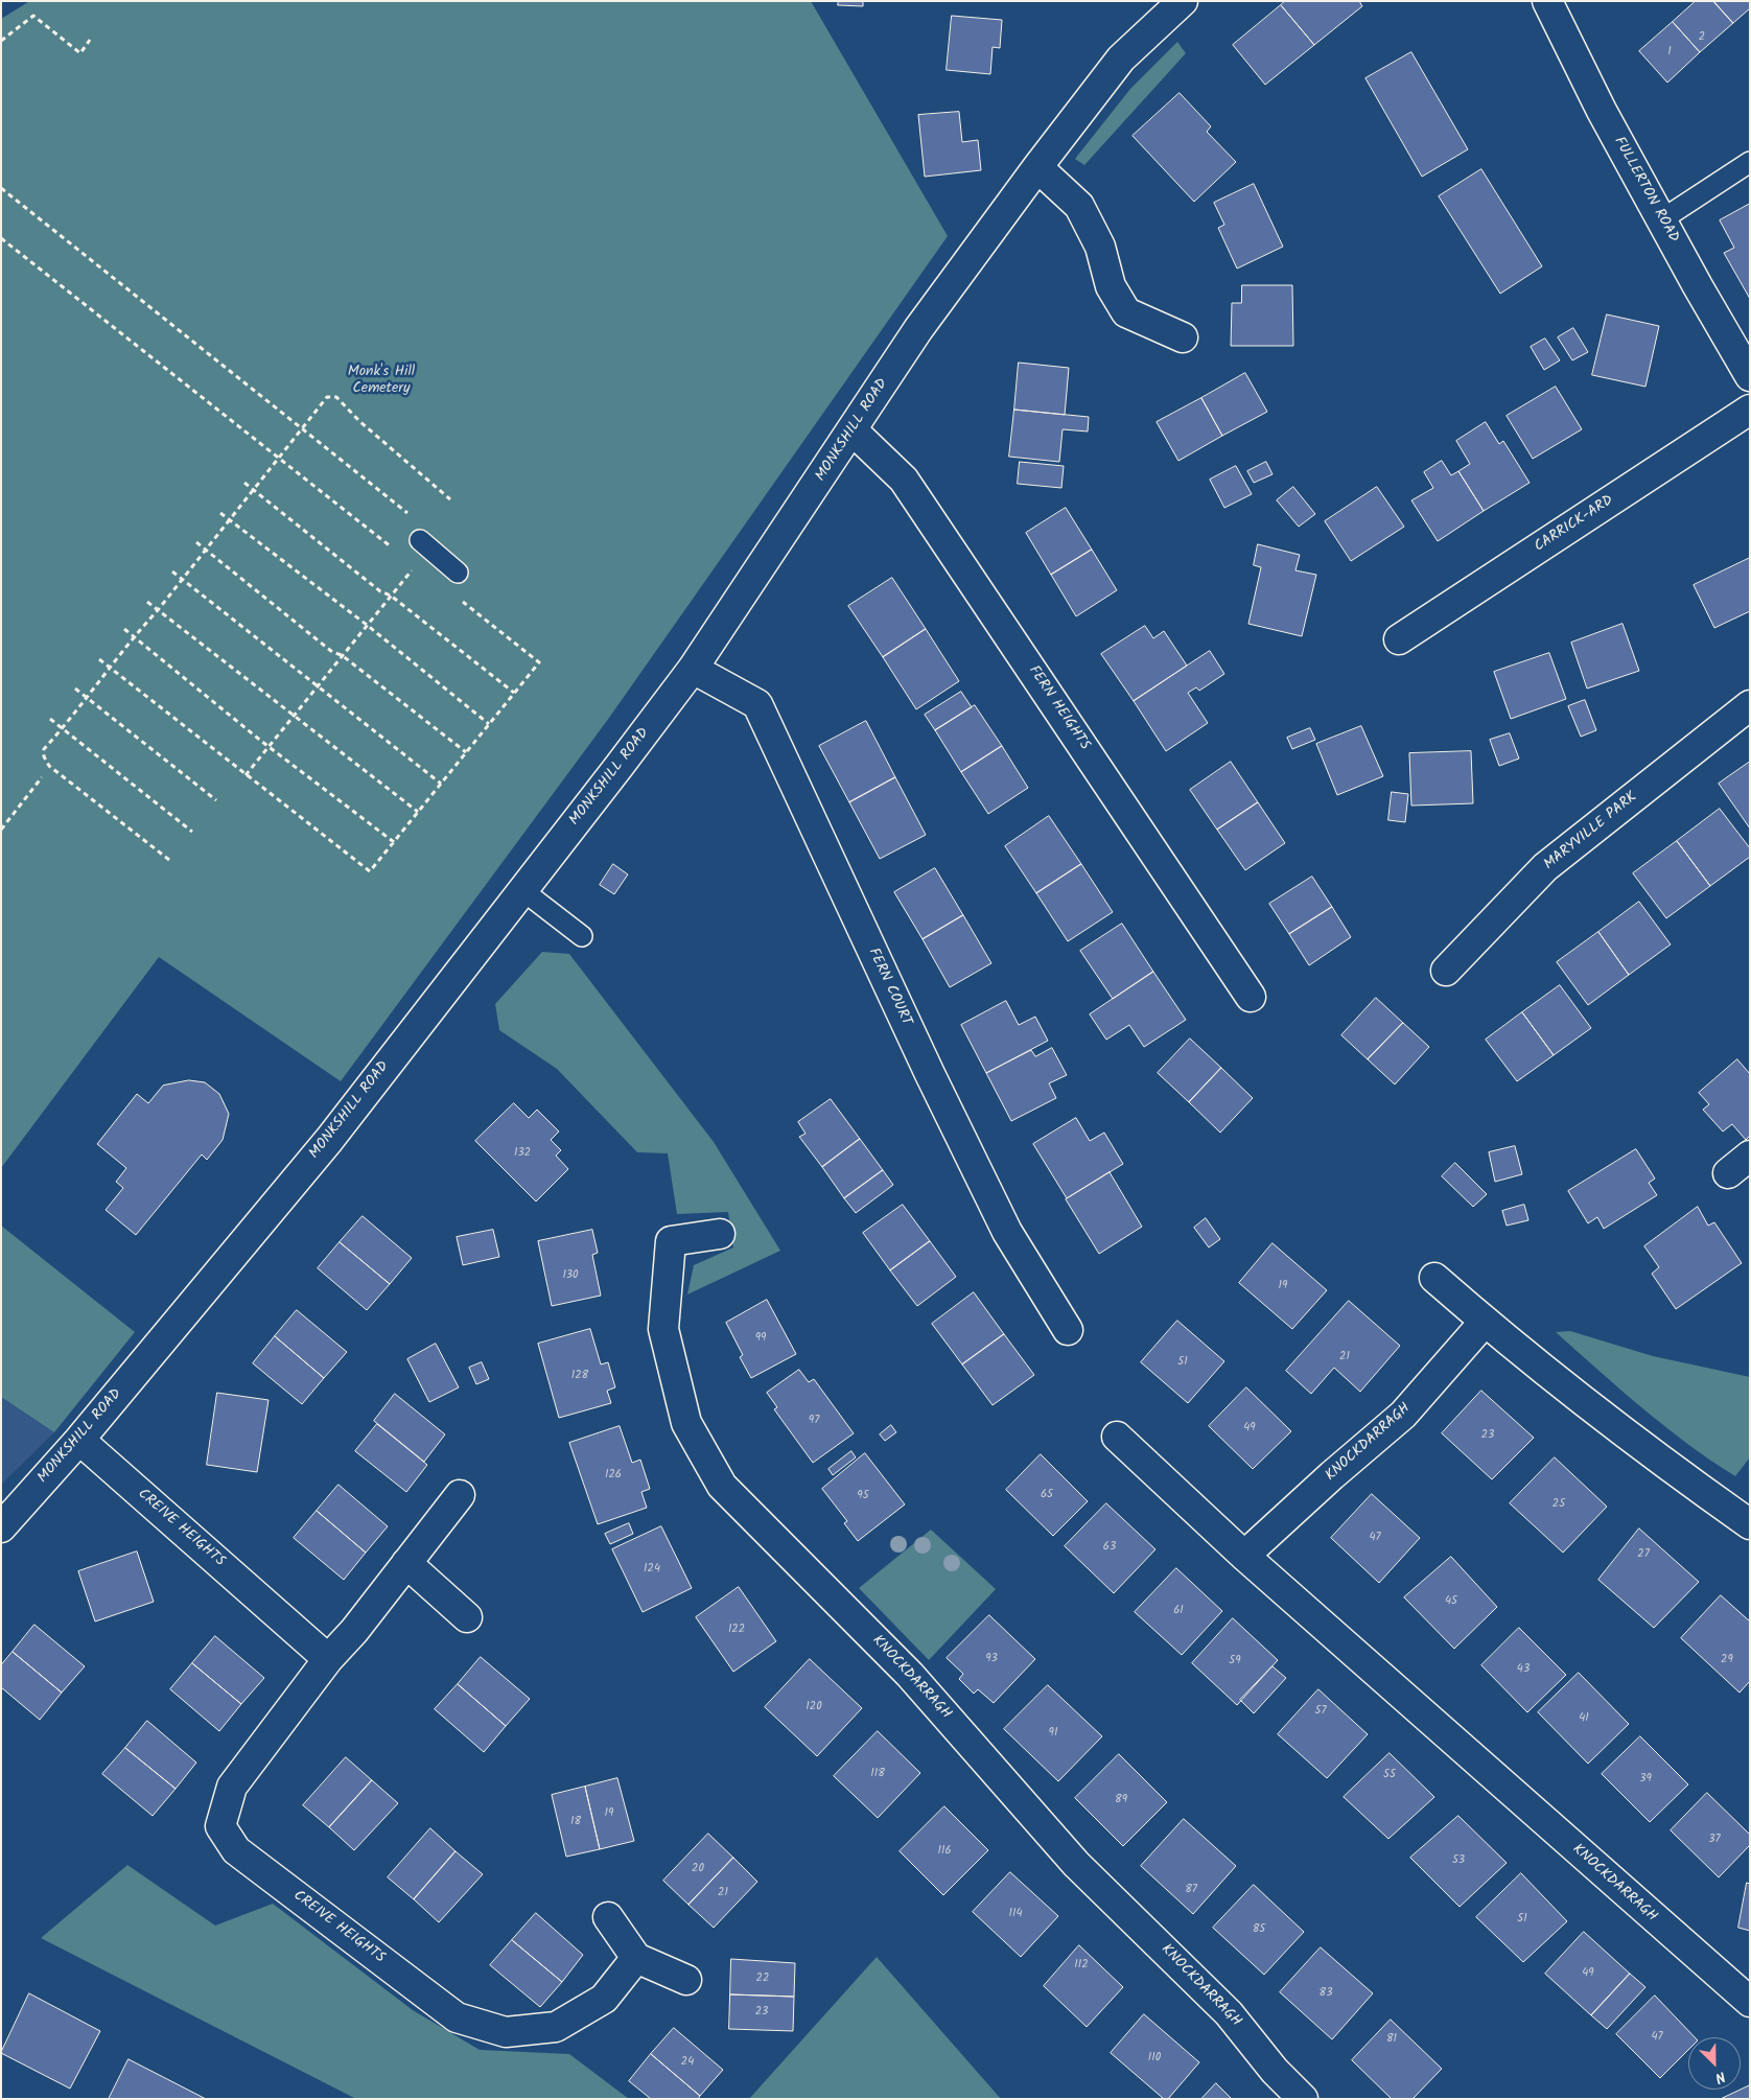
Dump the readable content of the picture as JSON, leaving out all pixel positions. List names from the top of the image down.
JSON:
{
  "streets": {
    "street": [
      "FULLERTON ROAD",
      "MONKSHILL ROAD",
      "CARRICK-ARD",
      "FERN HEIGHTS",
      "MARYVILLE PARK",
      "FERN COURT",
      "KNOCKDARRAGH",
      "CREIVE HEIGHTS"
    ]
  },
  "crossings": [
    ["MONKSHILL ROAD", "FERN HEIGHTS"],
    ["MONKSHILL ROAD", "FERN COURT"],
    ["MONKSHILL ROAD", "CREIVE HEIGHTS"]
  ],
  "parks": ["Monk's Hill Cemetery"],
  "house_numbers": [
    "2",
    "1",
    "132",
    "130",
    "19",
    "99",
    "21",
    "51",
    "128",
    "97",
    "49",
    "23",
    "126",
    "65",
    "95",
    "25",
    "47",
    "63",
    "27",
    "124",
    "45",
    "61",
    "122",
    "93",
    "29",
    "59",
    "43",
    "120",
    "57",
    "41",
    "91",
    "118",
    "55",
    "39",
    "89",
    "19",
    "18",
    "37",
    "116",
    "53",
    "20",
    "87",
    "21",
    "114",
    "51",
    "85",
    "112",
    "49",
    "22",
    "83",
    "23",
    "47",
    "81",
    "110",
    "24"
  ],
  "north": "bottom right"
}
